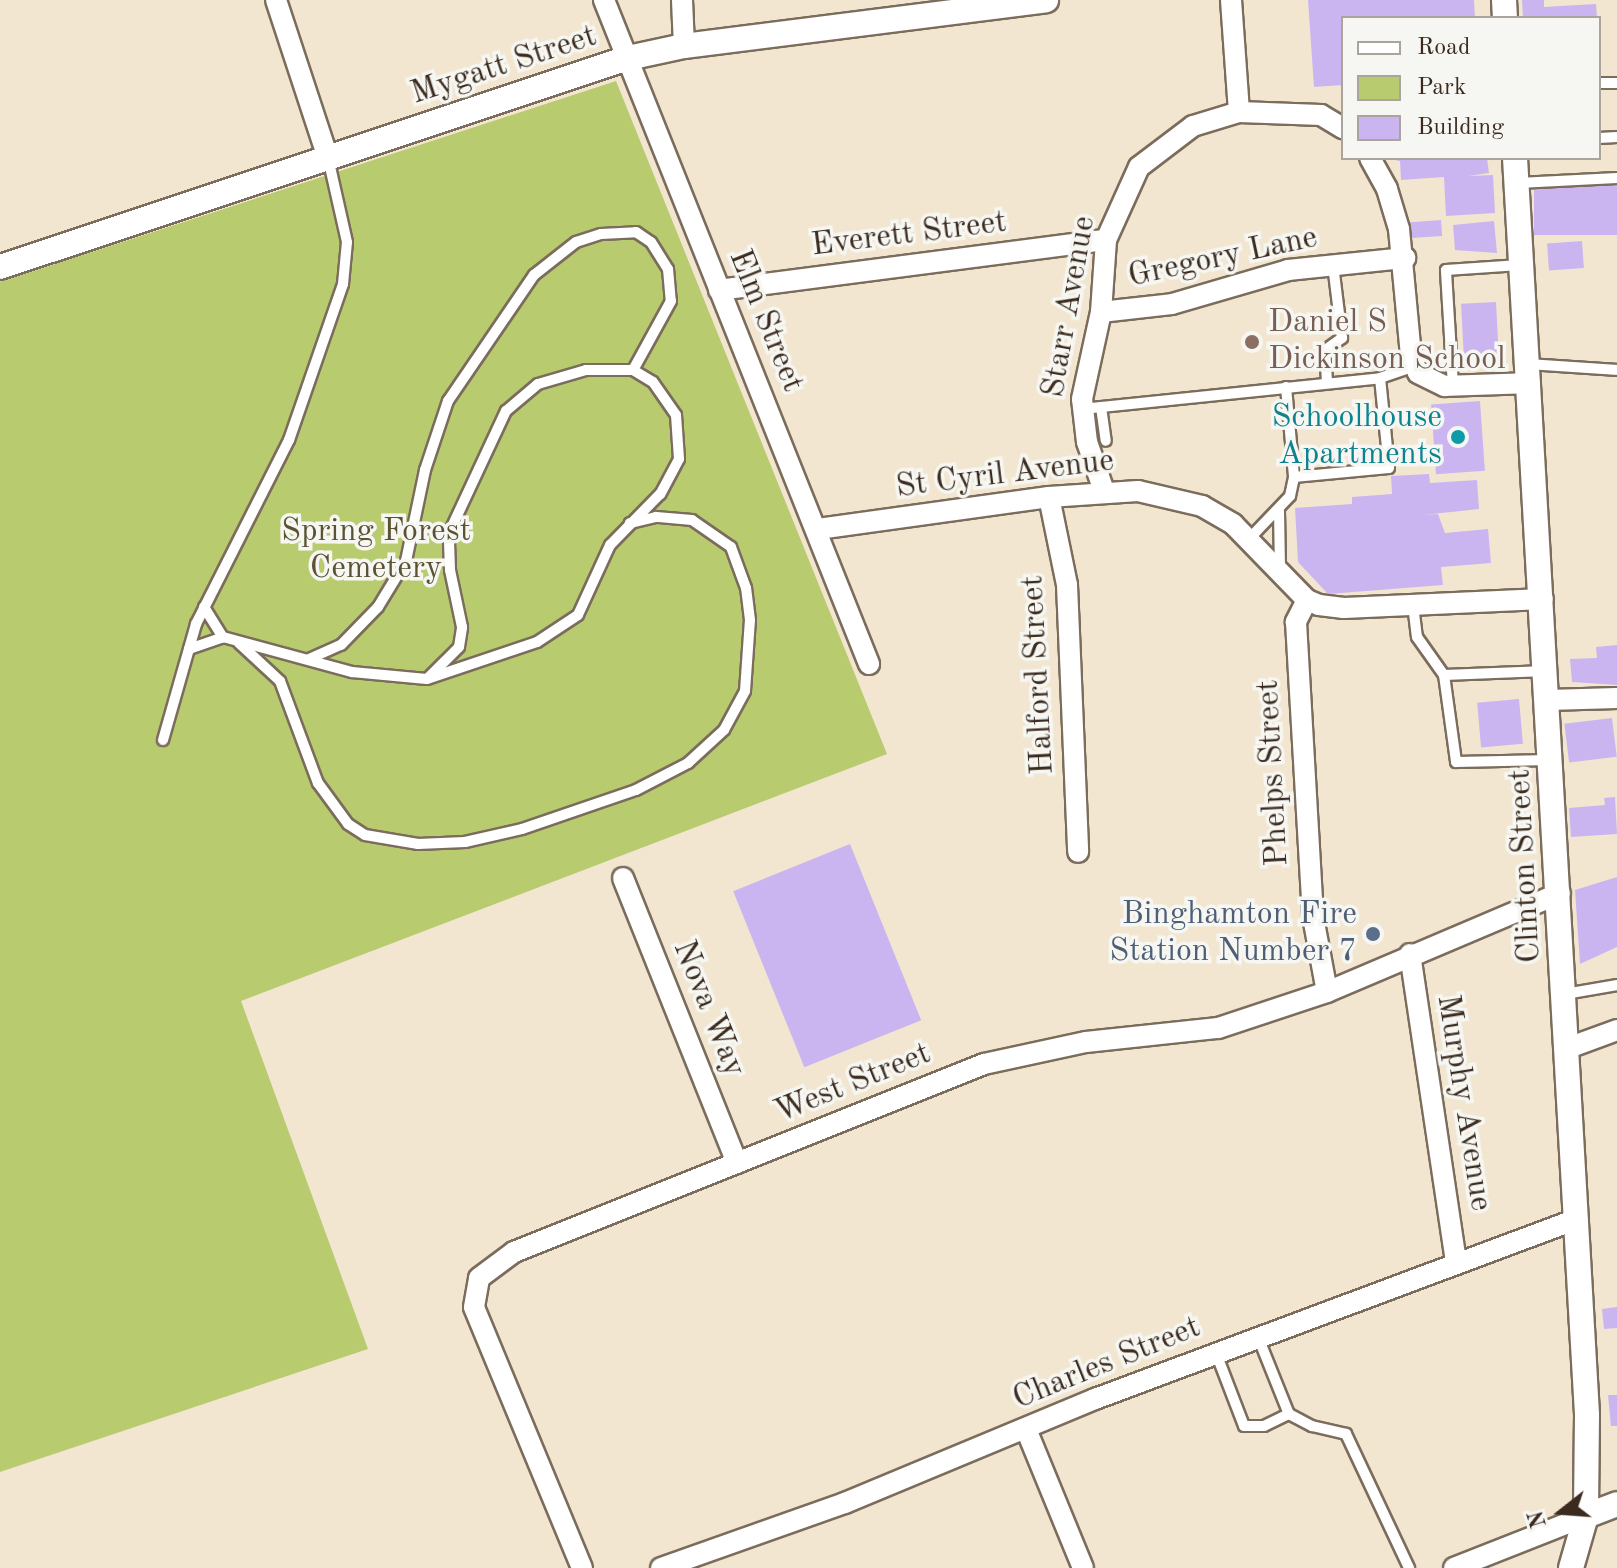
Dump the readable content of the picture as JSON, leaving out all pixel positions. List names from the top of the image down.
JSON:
{
  "streets": {
    "street": [
      "Mygatt Street",
      "Everett Street",
      "Gregory Lane",
      "Starr Avenue",
      "Elm Street",
      "St Cyril Avenue",
      "Halford Street",
      "Phelps Street",
      "Clinton Street",
      "Nova Way",
      "West Street",
      "Murphy Avenue",
      "Charles Street"
    ]
  },
  "crossings": [
    ["Mygatt Street", "Elm Street"],
    ["Everett Street", "Starr Avenue"],
    ["Everett Street", "Elm Street"],
    ["Gregory Lane", "Starr Avenue"],
    ["Starr Avenue", "St Cyril Avenue"],
    ["Elm Street", "St Cyril Avenue"],
    ["St Cyril Avenue", "Halford Street"],
    ["St Cyril Avenue", "Phelps Street"],
    ["Phelps Street", "West Street"],
    ["Clinton Street", "West Street"],
    ["Clinton Street", "Charles Street"],
    ["Nova Way", "West Street"],
    ["West Street", "Murphy Avenue"],
    ["Murphy Avenue", "Charles Street"]
  ],
  "parks": ["Spring Forest Cemetery"],
  "places": ["Daniel S Dickinson School", "Schoolhouse Apartments", "Binghamton Fire Station Number 7"],
  "legend": ["Road", "Park", "Building"],
  "north": "left"
}
